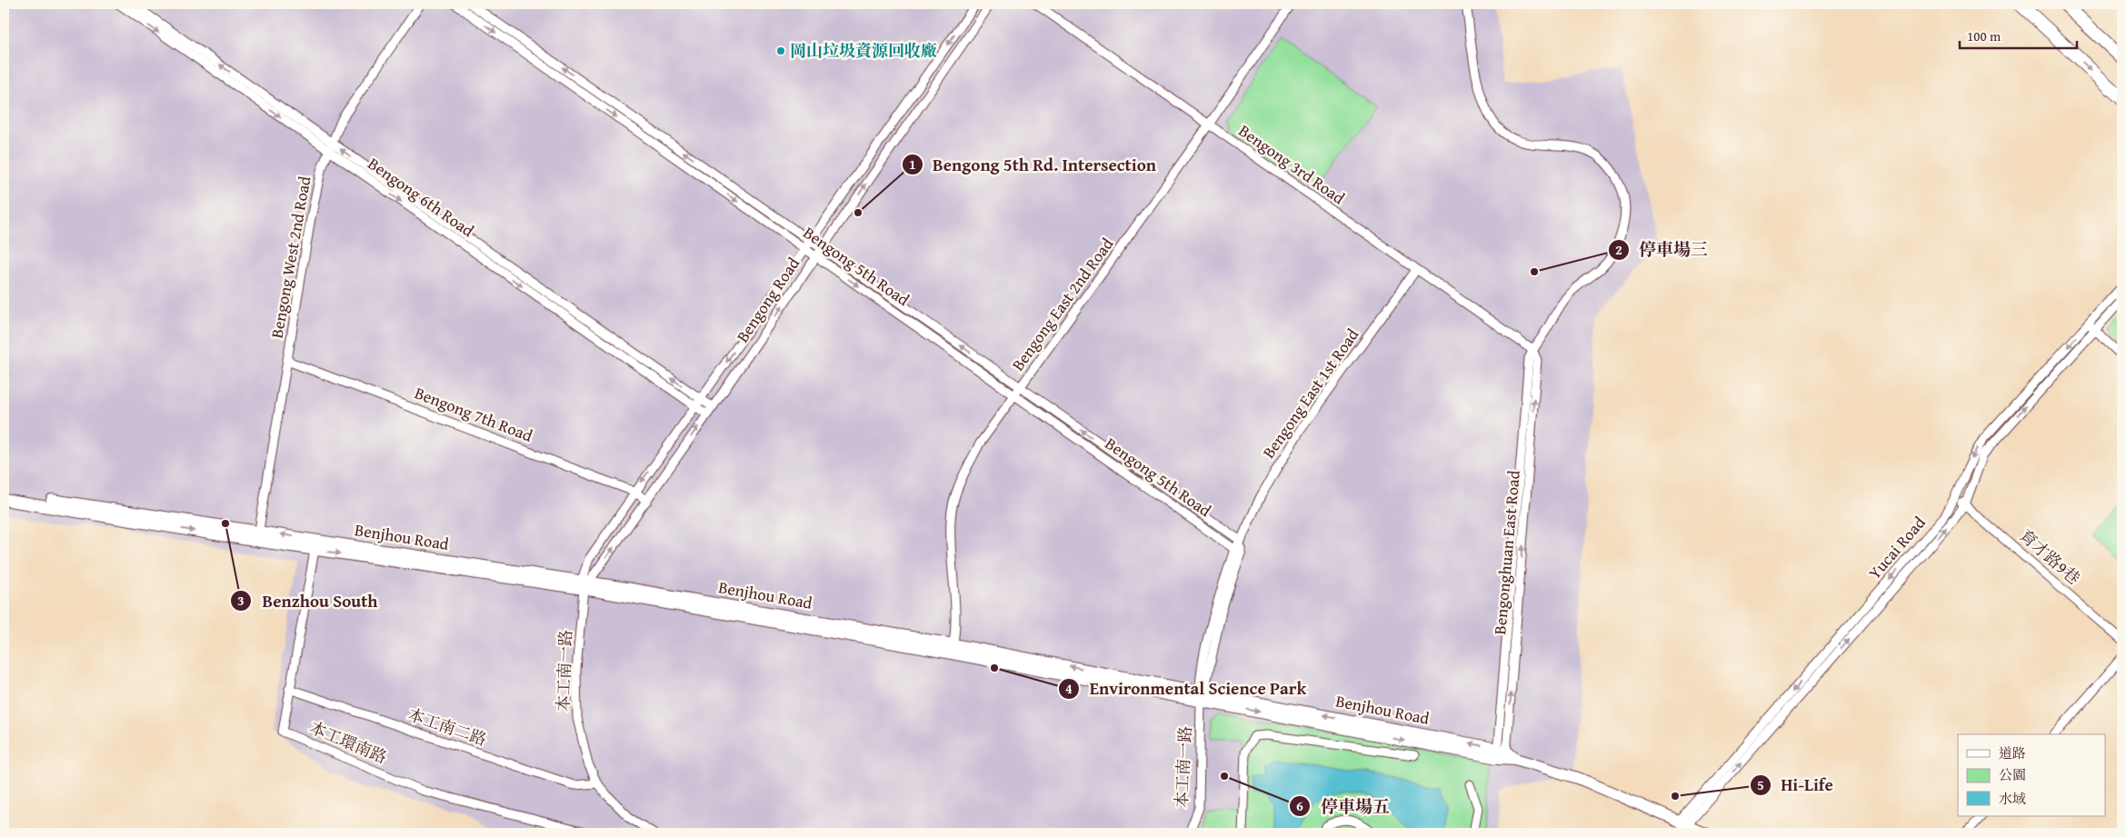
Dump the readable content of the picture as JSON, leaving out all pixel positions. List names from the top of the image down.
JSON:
{
  "streets": {
    "main road": ["Benjhou Road"],
    "street": [
      "Bengong 3rd Road",
      "Bengong 6th Road",
      "Bengong West 2nd Road",
      "Bengong 5th Road",
      "Bengong Road",
      "Bengong East 2nd Road",
      "Bengong East 1st Road",
      "Bengong 7th Road",
      "Yucai Road",
      "Bengonghuan East Road",
      "育才路9巷",
      "本工南一路",
      "本工南二路",
      "本工環南路"
    ]
  },
  "crossings": [
    ["Bengong 3rd Road", "Bengong East 2nd Road"],
    ["Bengong 3rd Road", "Bengong East 1st Road"],
    ["Bengong 3rd Road", "Bengonghuan East Road"],
    ["Bengong 6th Road", "Bengong West 2nd Road"],
    ["Bengong 6th Road", "Bengong Road"],
    ["Bengong West 2nd Road", "Bengong 7th Road"],
    ["Bengong West 2nd Road", "Benjhou Road"],
    ["Bengong 5th Road", "Bengong Road"],
    ["Bengong 5th Road", "Bengong East 2nd Road"],
    ["Bengong 5th Road", "Bengong East 1st Road"],
    ["Bengong Road", "Bengong 7th Road"],
    ["Bengong Road", "Benjhou Road"],
    ["Bengong Road", "本工南一路"],
    ["Bengong East 2nd Road", "Benjhou Road"],
    ["Bengong East 1st Road", "Benjhou Road"],
    ["Bengong East 1st Road", "本工南一路"],
    ["Benjhou Road", "Yucai Road"],
    ["Benjhou Road", "Bengonghuan East Road"],
    ["Benjhou Road", "本工南一路"],
    ["Benjhou Road", "本工環南路"],
    ["Yucai Road", "育才路9巷"],
    ["本工南一路", "本工南二路"],
    ["本工南二路", "本工環南路"]
  ],
  "places": [
    "岡山垃圾資源回收廠",
    "Bengong 5th Rd. Intersection",
    "停車場三",
    "Benzhou South",
    "Environmental Science Park",
    "停車場五",
    "Hi-Life"
  ],
  "legend": ["道路", "公園", "水域"],
  "scale_bar": "100 m"
}
